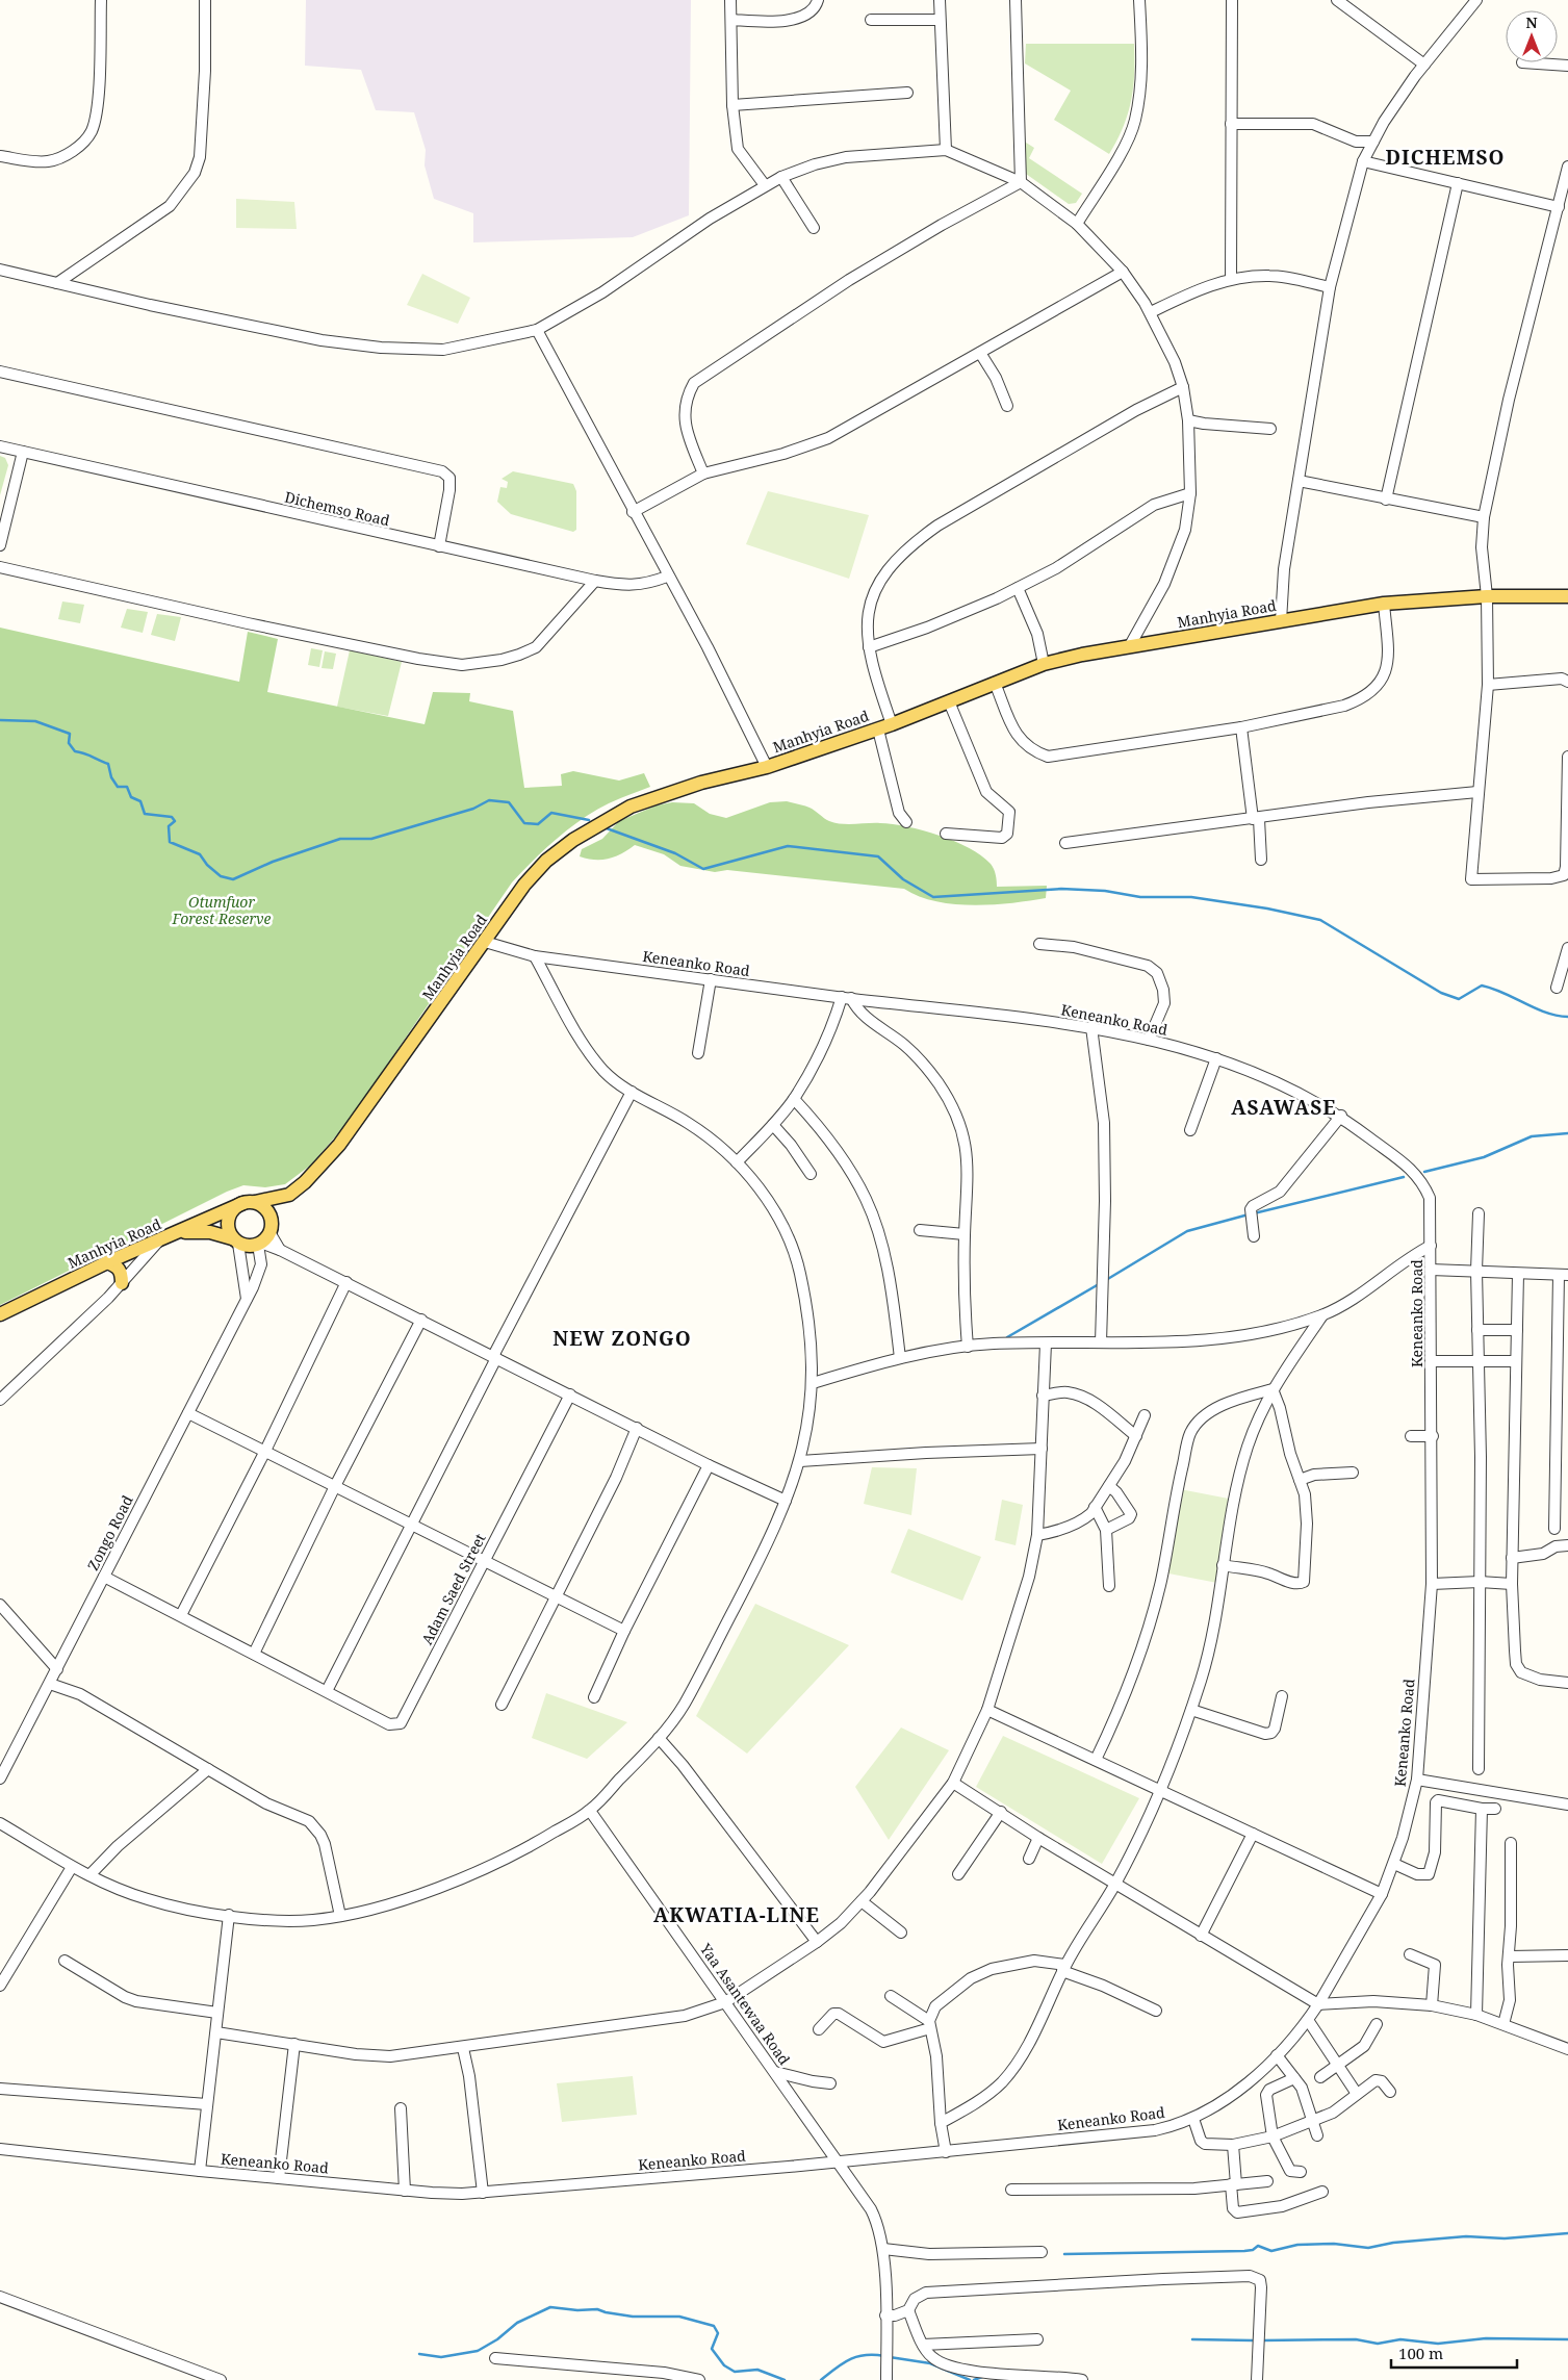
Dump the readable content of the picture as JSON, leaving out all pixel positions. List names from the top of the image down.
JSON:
{
  "streets": {
    "main road": ["Manhyia Road"],
    "street": [
      "Dichemso Road",
      "Keneanko Road",
      "Zongo Road",
      "Adam Saed Street",
      "Yaa Asantewaa Road"
    ]
  },
  "crossings": [
    ["Manhyia Road", "Keneanko Road"],
    ["Manhyia Road", "Zongo Road"],
    ["Keneanko Road", "Yaa Asantewaa Road"]
  ],
  "districts": [
    "DICHEMSO",
    "ASAWASE",
    "NEW ZONGO",
    "AKWATIA-LINE"
  ],
  "parks": ["Otumfuor Forest Reserve"],
  "scale_bar": "100 m",
  "north": "top"
}
